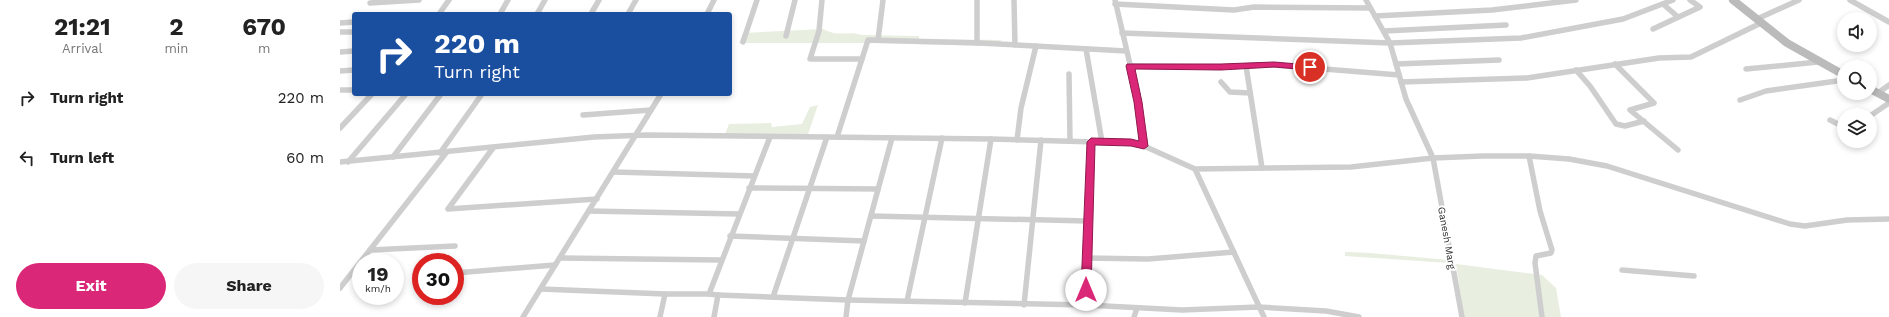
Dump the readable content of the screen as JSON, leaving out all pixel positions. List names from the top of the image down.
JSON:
{
  "streets": {
    "street": ["Ganesh Marg"]
  },
  "page": {
    "eta": [
      "21:21",
      "Arrival",
      "2",
      "min",
      "670",
      "m"
    ],
    "turn": ["220 m", "Turn right"],
    "list": [
      {
        "name": "Turn right",
        "value": "220 m"
      },
      {
        "name": "Turn left",
        "value": "60 m"
      }
    ],
    "speed": "19 km/h",
    "limit": "30",
    "buttons": ["Exit", "Share"]
  }
}
